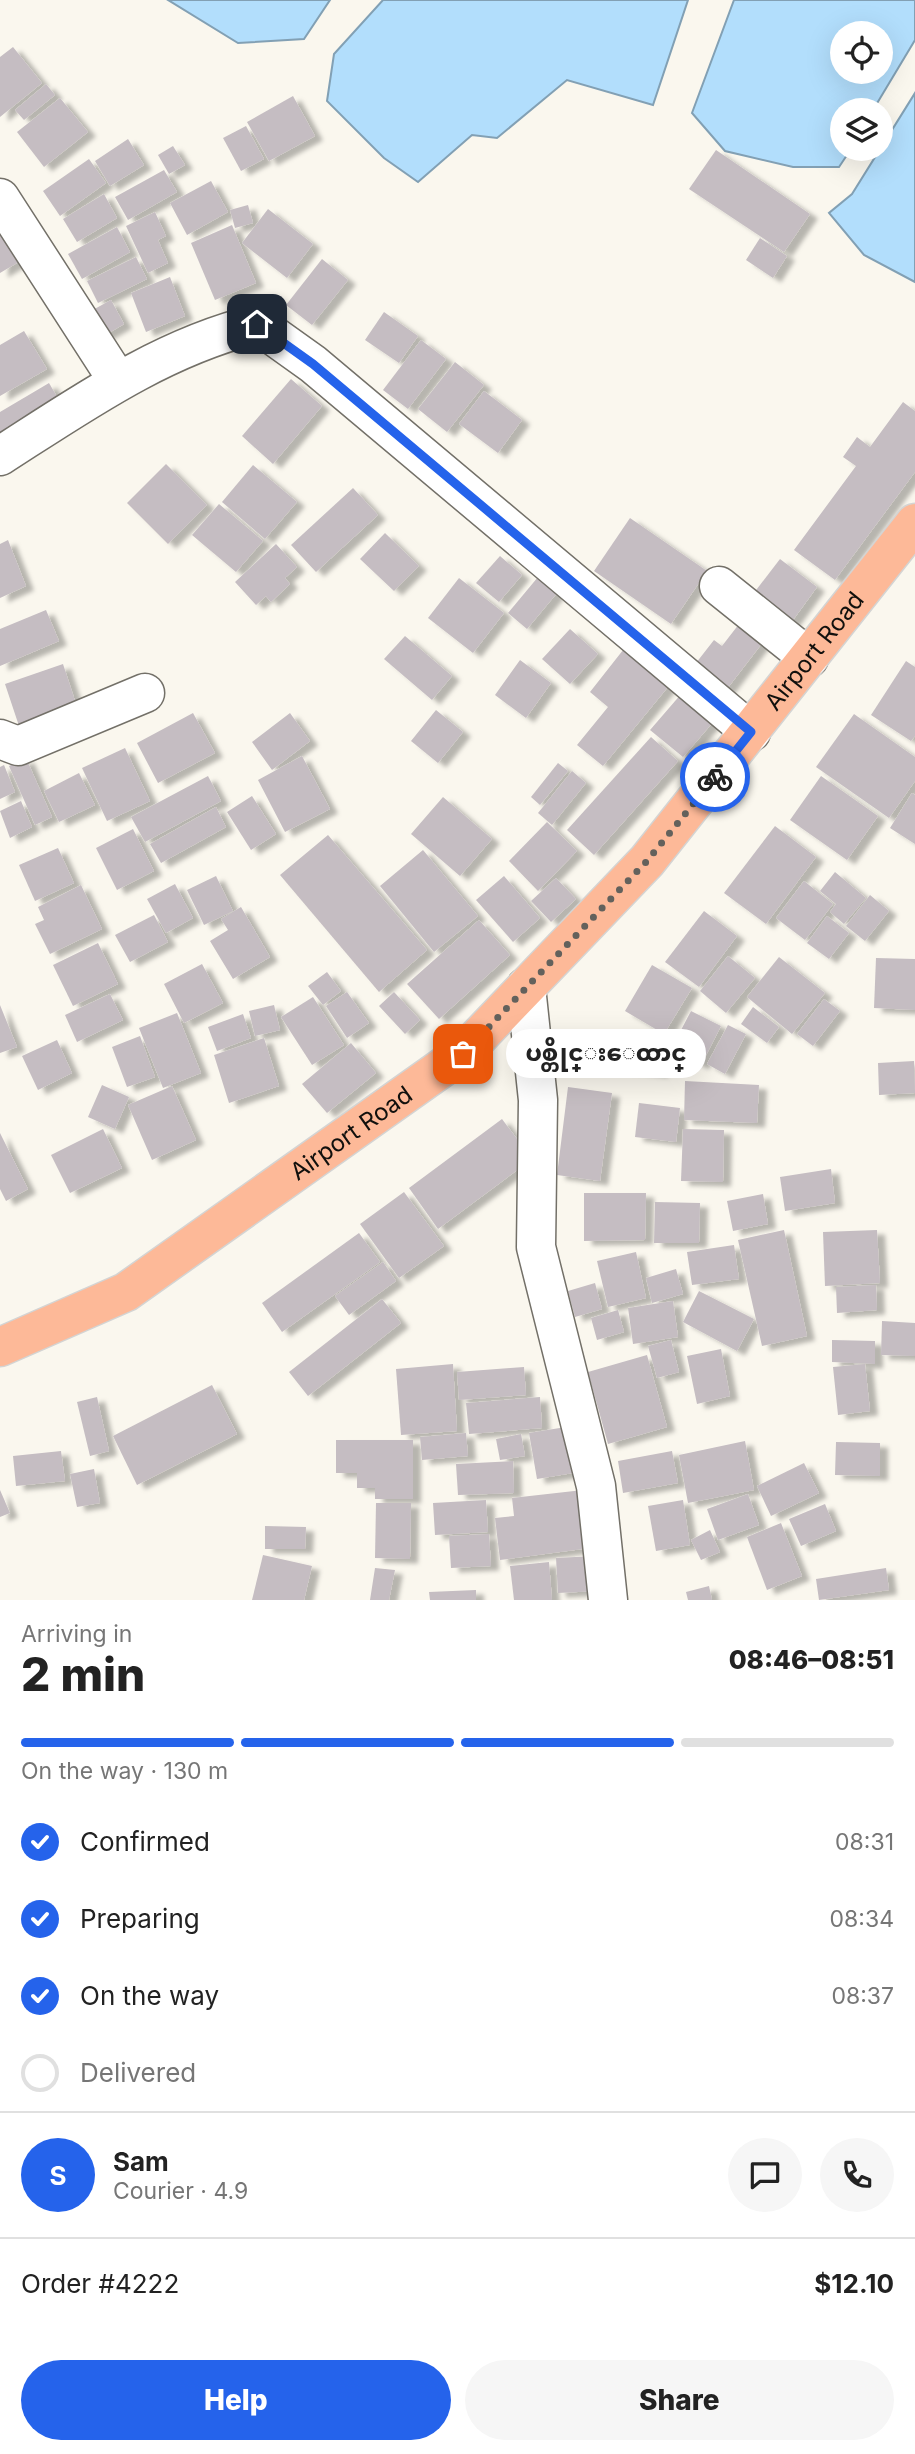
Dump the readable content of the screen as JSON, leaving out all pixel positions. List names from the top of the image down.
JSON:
{
  "streets": {
    "main road": ["Airport Road"]
  },
  "places": ["ပစ္တိုင္းေထာင္"],
  "page": {
    "bubble": "ပစ္တိုင္းေထာင္",
    "heading": ["2 min", "Arriving in", "08:46–08:51"],
    "panel": [
      "Sam",
      "Courier · 4.9",
      "Order #4222",
      "$12.10"
    ],
    "bar": "On the way · 130 m",
    "list": [
      ["Confirmed", "08:31"],
      ["Preparing", "08:34"],
      ["On the way", "08:37"],
      "Delivered"
    ],
    "round": "S",
    "buttons": ["Help", "Share"]
  }
}
